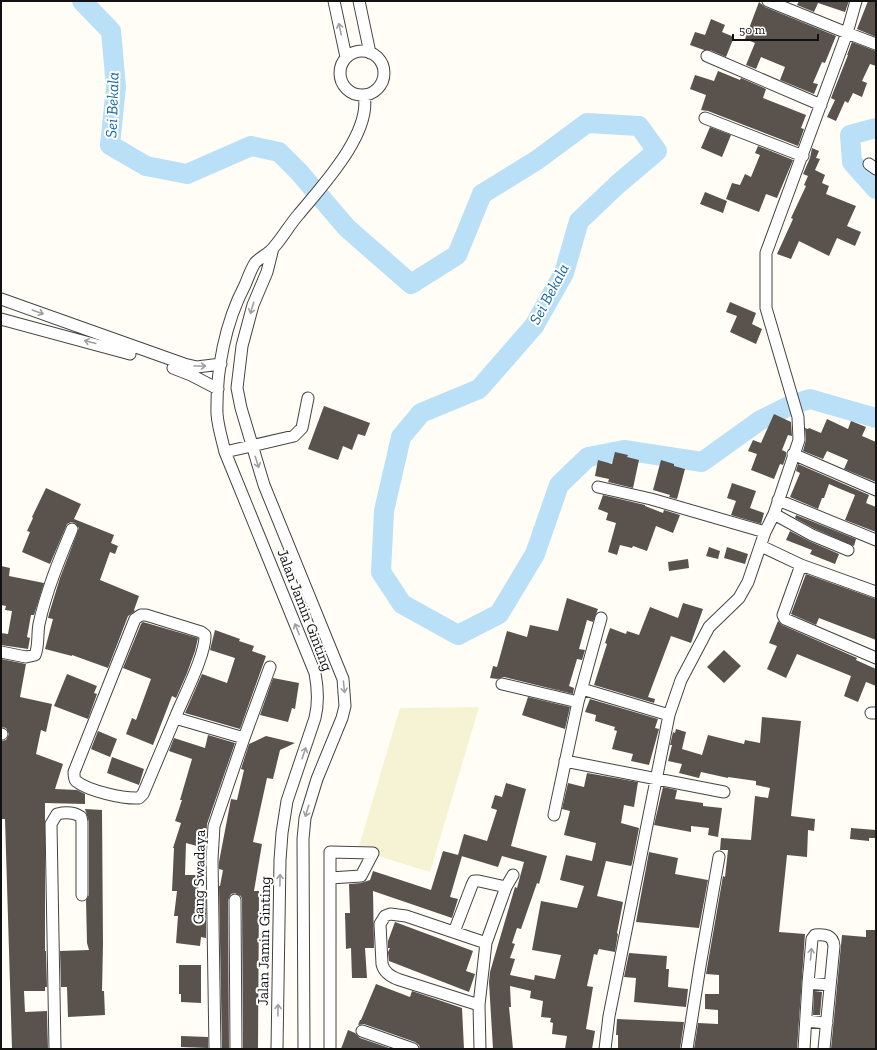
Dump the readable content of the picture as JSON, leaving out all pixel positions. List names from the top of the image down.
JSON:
{
  "streets": {
    "street": ["Jalan Jamin Ginting", "Gang Swadaya"]
  },
  "water": ["Sei Bekala"],
  "scale_bar": "50 m"
}
